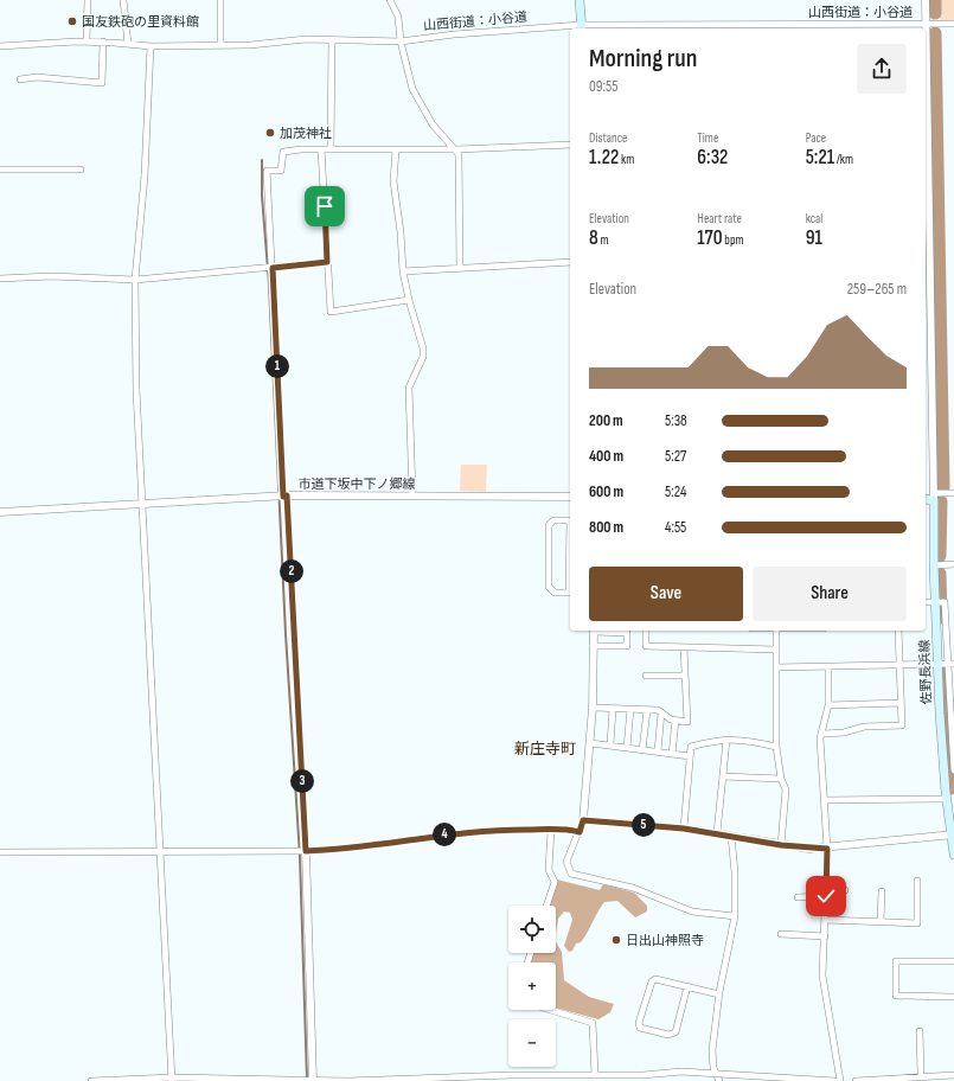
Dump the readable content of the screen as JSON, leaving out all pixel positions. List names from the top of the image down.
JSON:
{
  "streets": {
    "main road": ["佐野長浜線"],
    "street": ["山西街道：小谷道", "市道下坂中下ノ郷線"]
  },
  "districts": ["新庄寺町"],
  "places": ["国友鉄砲の里資料館", "加茂神社", "日出山神照寺"],
  "page": {
    "heading": ["Morning run", "09:55"],
    "stats": [
      ["Distance", "1.22 km"],
      ["Time", "6:32"],
      ["Pace", "5:21 /km"],
      ["Elevation", "8 m"],
      ["Heart rate", "170 bpm"],
      ["kcal", "91"]
    ],
    "chart": ["Elevation", "259–265 m"],
    "pins": [
      "1",
      "2",
      "3",
      "5",
      "4"
    ],
    "list": [
      {
        "name": "200 m",
        "note": "5:38"
      },
      {
        "name": "400 m",
        "note": "5:27"
      },
      {
        "name": "600 m",
        "note": "5:24"
      },
      {
        "name": "800 m",
        "note": "4:55"
      }
    ],
    "buttons": ["Save", "Share"],
    "map_buttons": ["+", "−"]
  }
}
